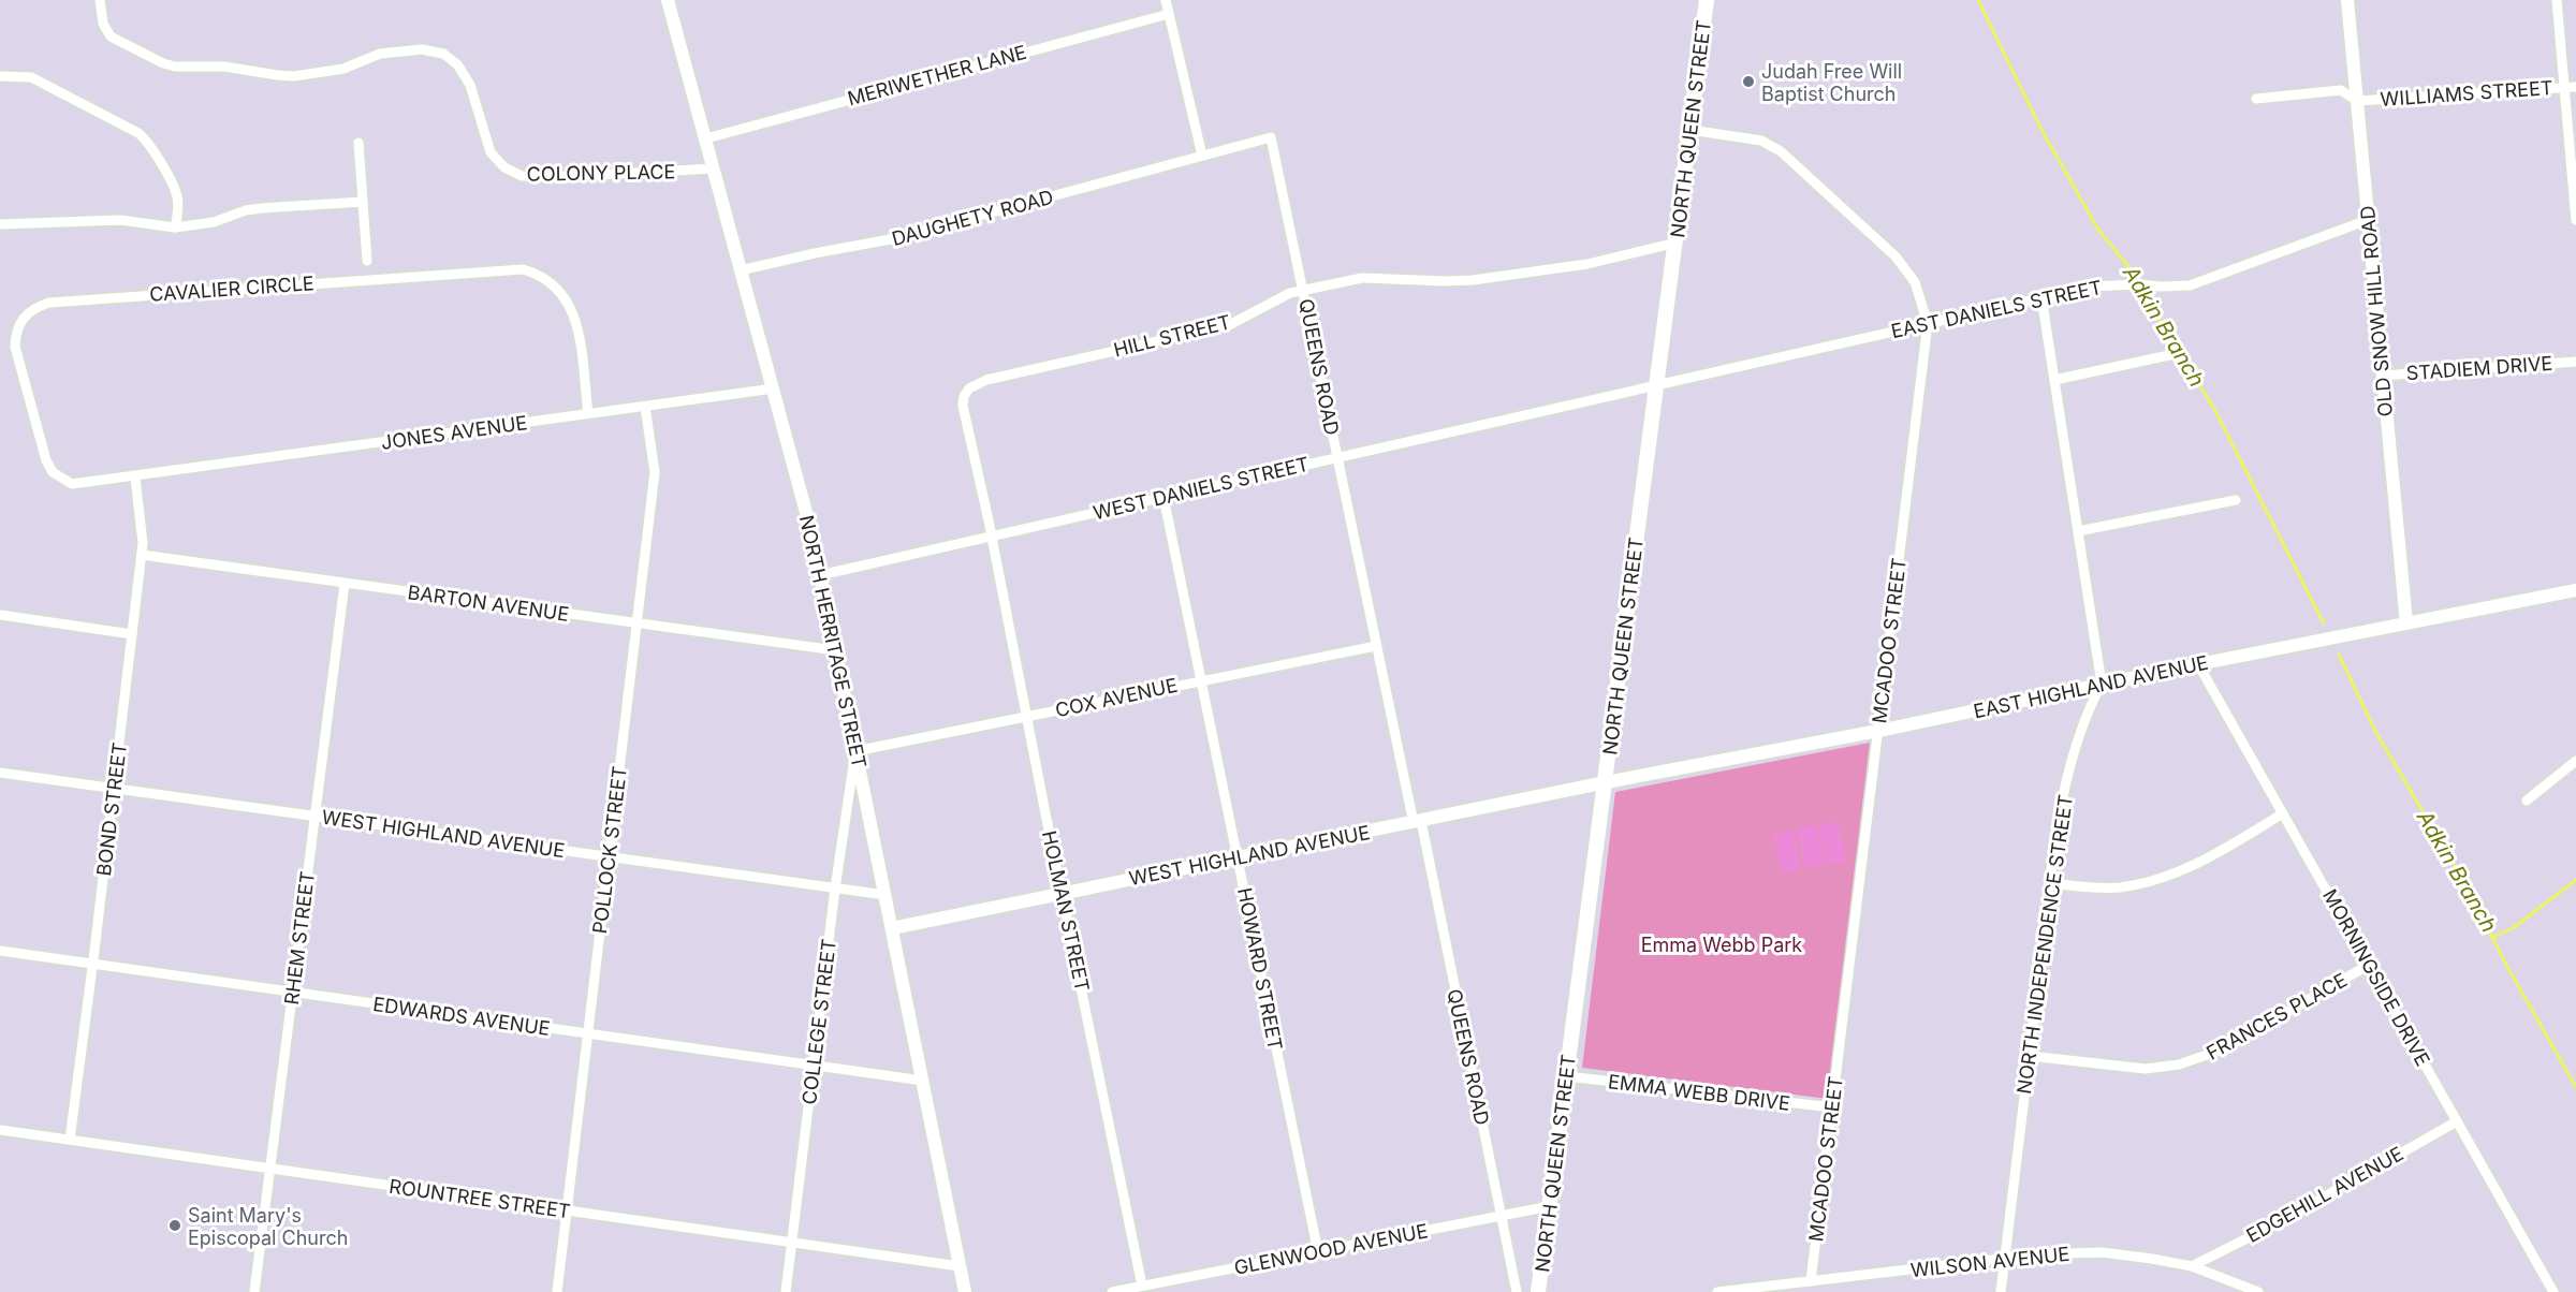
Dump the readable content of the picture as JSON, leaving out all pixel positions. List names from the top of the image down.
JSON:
{
  "streets": {
    "main road": ["NORTH QUEEN STREET"],
    "street": [
      "MERIWETHER LANE",
      "WILLIAMS STREET",
      "COLONY PLACE",
      "DAUGHETY ROAD",
      "CAVALIER CIRCLE",
      "EAST DANIELS STREET",
      "OLD SNOW HILL ROAD",
      "HILL STREET",
      "QUEENS ROAD",
      "STADIEM DRIVE",
      "JONES AVENUE",
      "WEST DANIELS STREET",
      "BARTON AVENUE",
      "MCADOO STREET",
      "NORTH HERRITAGE STREET",
      "EAST HIGHLAND AVENUE",
      "COX AVENUE",
      "BOND STREET",
      "WEST HIGHLAND AVENUE",
      "POLLOCK STREET",
      "HOLMAN STREET",
      "RHEM STREET",
      "NORTH INDEPENDENCE STREET",
      "HOWARD STREET",
      "MORNINGSIDE DRIVE",
      "EDWARDS AVENUE",
      "FRANCES PLACE",
      "COLLEGE STREET",
      "EMMA WEBB DRIVE",
      "EDGEHILL AVENUE",
      "ROUNTREE STREET",
      "GLENWOOD AVENUE",
      "WILSON AVENUE"
    ]
  },
  "crossings": [
    ["MERIWETHER LANE", "NORTH HERRITAGE STREET"],
    ["WILLIAMS STREET", "OLD SNOW HILL ROAD"],
    ["NORTH QUEEN STREET", "EAST DANIELS STREET"],
    ["NORTH QUEEN STREET", "HILL STREET"],
    ["NORTH QUEEN STREET", "WEST DANIELS STREET"],
    ["NORTH QUEEN STREET", "MCADOO STREET"],
    ["NORTH QUEEN STREET", "EAST HIGHLAND AVENUE"],
    ["NORTH QUEEN STREET", "WEST HIGHLAND AVENUE"],
    ["NORTH QUEEN STREET", "EMMA WEBB DRIVE"],
    ["NORTH QUEEN STREET", "GLENWOOD AVENUE"],
    ["COLONY PLACE", "NORTH HERRITAGE STREET"],
    ["DAUGHETY ROAD", "QUEENS ROAD"],
    ["DAUGHETY ROAD", "NORTH HERRITAGE STREET"],
    ["CAVALIER CIRCLE", "JONES AVENUE"],
    ["CAVALIER CIRCLE", "BOND STREET"],
    ["EAST DANIELS STREET", "OLD SNOW HILL ROAD"],
    ["EAST DANIELS STREET", "WEST DANIELS STREET"],
    ["EAST DANIELS STREET", "MCADOO STREET"],
    ["OLD SNOW HILL ROAD", "STADIEM DRIVE"],
    ["OLD SNOW HILL ROAD", "EAST HIGHLAND AVENUE"],
    ["HILL STREET", "QUEENS ROAD"],
    ["HILL STREET", "WEST DANIELS STREET"],
    ["HILL STREET", "HOLMAN STREET"],
    ["QUEENS ROAD", "WEST DANIELS STREET"],
    ["QUEENS ROAD", "COX AVENUE"],
    ["QUEENS ROAD", "WEST HIGHLAND AVENUE"],
    ["QUEENS ROAD", "GLENWOOD AVENUE"],
    ["JONES AVENUE", "NORTH HERRITAGE STREET"],
    ["JONES AVENUE", "BOND STREET"],
    ["JONES AVENUE", "POLLOCK STREET"],
    ["WEST DANIELS STREET", "NORTH HERRITAGE STREET"],
    ["WEST DANIELS STREET", "HOLMAN STREET"],
    ["WEST DANIELS STREET", "HOWARD STREET"],
    ["BARTON AVENUE", "NORTH HERRITAGE STREET"],
    ["BARTON AVENUE", "BOND STREET"],
    ["BARTON AVENUE", "POLLOCK STREET"],
    ["BARTON AVENUE", "RHEM STREET"],
    ["MCADOO STREET", "EAST HIGHLAND AVENUE"],
    ["MCADOO STREET", "EMMA WEBB DRIVE"],
    ["MCADOO STREET", "WILSON AVENUE"],
    ["NORTH HERRITAGE STREET", "COX AVENUE"],
    ["NORTH HERRITAGE STREET", "WEST HIGHLAND AVENUE"],
    ["NORTH HERRITAGE STREET", "EDWARDS AVENUE"],
    ["NORTH HERRITAGE STREET", "COLLEGE STREET"],
    ["NORTH HERRITAGE STREET", "ROUNTREE STREET"],
    ["EAST HIGHLAND AVENUE", "WEST HIGHLAND AVENUE"],
    ["EAST HIGHLAND AVENUE", "NORTH INDEPENDENCE STREET"],
    ["EAST HIGHLAND AVENUE", "MORNINGSIDE DRIVE"],
    ["COX AVENUE", "HOLMAN STREET"],
    ["COX AVENUE", "HOWARD STREET"],
    ["COX AVENUE", "COLLEGE STREET"],
    ["BOND STREET", "WEST HIGHLAND AVENUE"],
    ["BOND STREET", "EDWARDS AVENUE"],
    ["BOND STREET", "ROUNTREE STREET"],
    ["WEST HIGHLAND AVENUE", "POLLOCK STREET"],
    ["WEST HIGHLAND AVENUE", "HOLMAN STREET"],
    ["WEST HIGHLAND AVENUE", "RHEM STREET"],
    ["WEST HIGHLAND AVENUE", "HOWARD STREET"],
    ["WEST HIGHLAND AVENUE", "COLLEGE STREET"],
    ["POLLOCK STREET", "EDWARDS AVENUE"],
    ["POLLOCK STREET", "ROUNTREE STREET"],
    ["HOLMAN STREET", "GLENWOOD AVENUE"],
    ["RHEM STREET", "EDWARDS AVENUE"],
    ["RHEM STREET", "ROUNTREE STREET"],
    ["NORTH INDEPENDENCE STREET", "FRANCES PLACE"],
    ["NORTH INDEPENDENCE STREET", "WILSON AVENUE"],
    ["HOWARD STREET", "GLENWOOD AVENUE"],
    ["MORNINGSIDE DRIVE", "FRANCES PLACE"],
    ["MORNINGSIDE DRIVE", "EDGEHILL AVENUE"],
    ["EDWARDS AVENUE", "COLLEGE STREET"],
    ["COLLEGE STREET", "ROUNTREE STREET"],
    ["EDGEHILL AVENUE", "WILSON AVENUE"]
  ],
  "water": ["Adkin Branch"],
  "parks": ["Emma Webb Park"],
  "places": ["Judah Free Will Baptist Church", "Saint Mary's Episcopal Church"]
}
